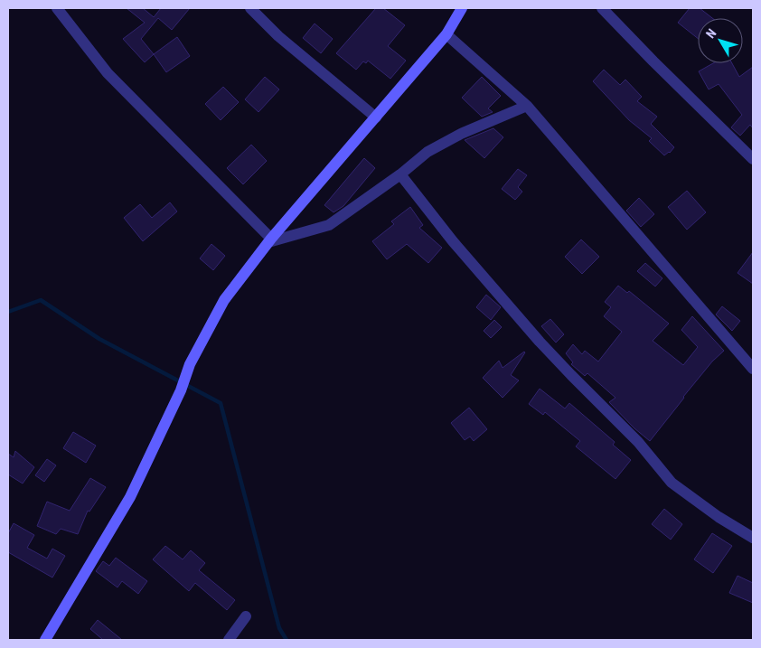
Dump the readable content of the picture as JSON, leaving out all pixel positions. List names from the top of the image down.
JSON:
{
  "north": "top left"
}
